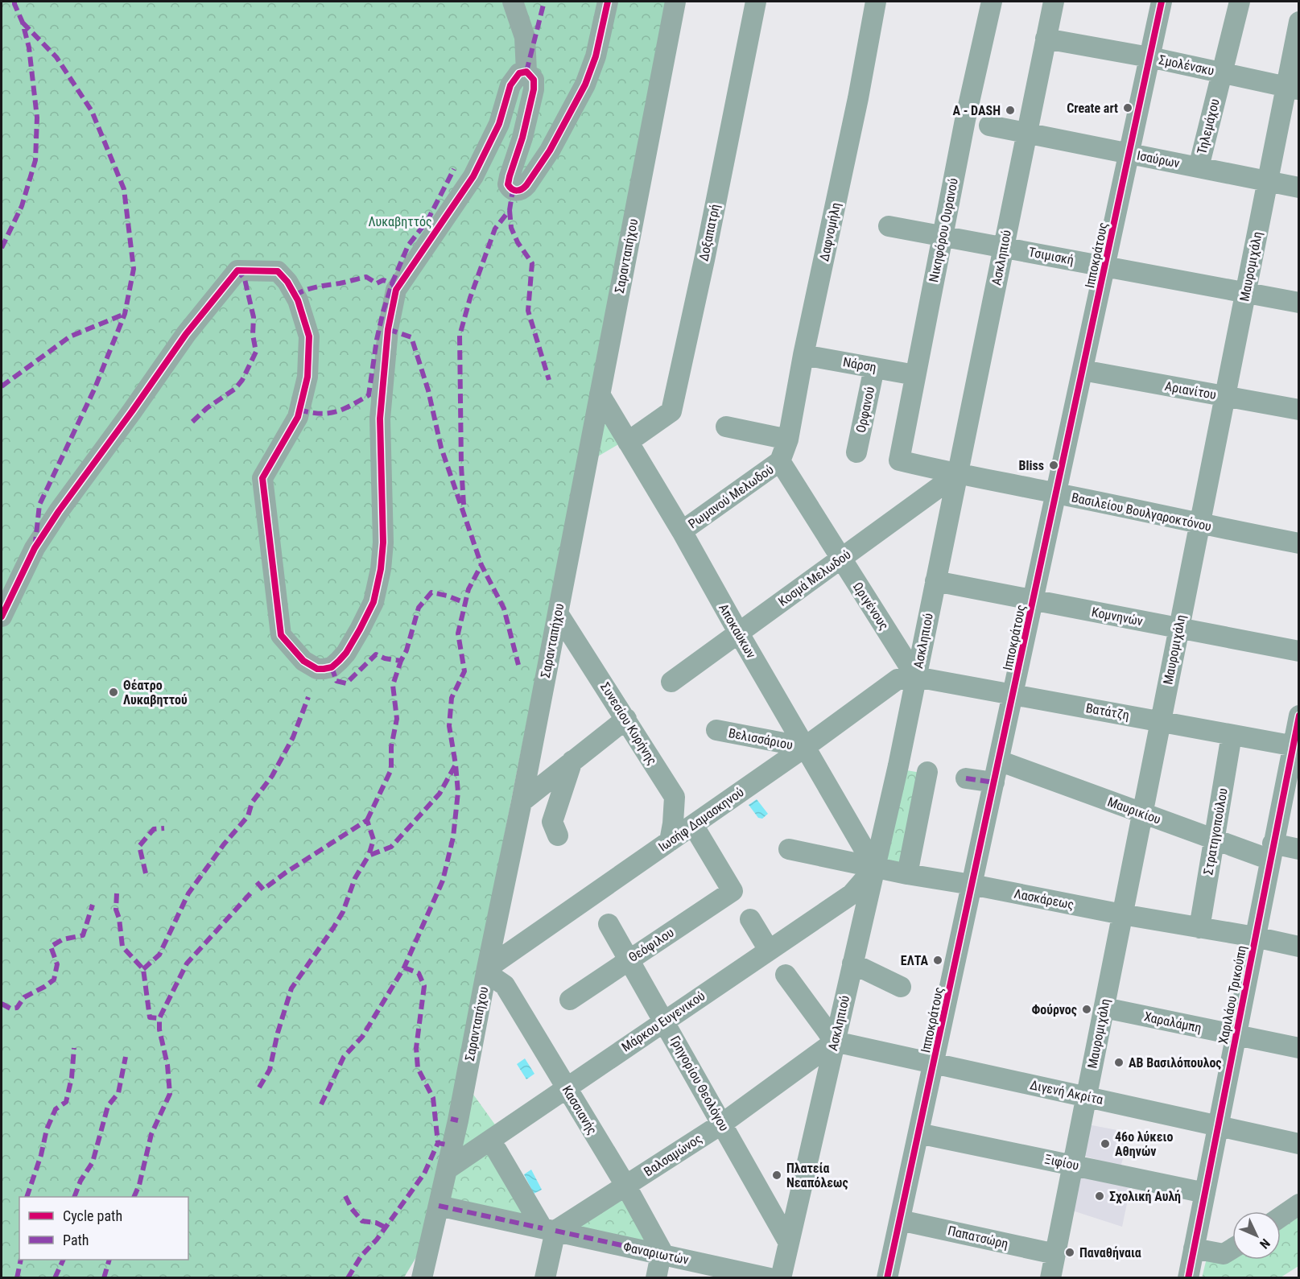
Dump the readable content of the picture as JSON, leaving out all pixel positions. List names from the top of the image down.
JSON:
{
  "streets": {
    "street": [
      "Σμολένσκυ",
      "Τηλεμάχου",
      "Ισαύρων",
      "Νικηφόρου Ουρανού",
      "Δαφνομήλη",
      "Δοξαπατρή",
      "Ιπποκράτους",
      "Σαρανταπήχου",
      "Τσιμισκή",
      "Ασκληπιού",
      "Μαυρομιχάλη",
      "Νάρση",
      "Αριανίτου",
      "Ορφανού",
      "Ρωμανού Μελωδού",
      "Βασιλείου Βουλγαροκτόνου",
      "Κοσμά Μελωδού",
      "Ωριγένους",
      "Κομνηνών",
      "Αποκαύκων",
      "Βατάτζη",
      "Συνεσίου Κυρήνης",
      "Βελισσάριου",
      "Μαυρικίου",
      "Ιωσήφ Δαμασκηνού",
      "Στρατηγοπούλου",
      "Λασκάρεως",
      "Θεόφιλου",
      "Χαριλάου Τρικούπη",
      "Μάρκου Ευγενικού",
      "Χαραλάμπη",
      "Γρηγορίου Θεολόγου",
      "Διγενή Ακρίτα",
      "Κασσιανής",
      "Βαλσαμώνος",
      "Ξιφίου",
      "Παπατσώρη",
      "Φαναριωτών"
    ]
  },
  "crossings": [
    ["Σμολένσκυ", "Τηλεμάχου"],
    ["Σμολένσκυ", "Ιπποκράτους"],
    ["Σμολένσκυ", "Ασκληπιού"],
    ["Σμολένσκυ", "Μαυρομιχάλη"],
    ["Τηλεμάχου", "Ισαύρων"],
    ["Ισαύρων", "Ιπποκράτους"],
    ["Ισαύρων", "Ασκληπιού"],
    ["Ισαύρων", "Μαυρομιχάλη"],
    ["Νικηφόρου Ουρανού", "Τσιμισκή"],
    ["Νικηφόρου Ουρανού", "Νάρση"],
    ["Νικηφόρου Ουρανού", "Βασιλείου Βουλγαροκτόνου"],
    ["Δαφνομήλη", "Νάρση"],
    ["Δαφνομήλη", "Ρωμανού Μελωδού"],
    ["Δαφνομήλη", "Ωριγένους"],
    ["Δοξαπατρή", "Αποκαύκων"],
    ["Ιπποκράτους", "Τσιμισκή"],
    ["Ιπποκράτους", "Αριανίτου"],
    ["Ιπποκράτους", "Βασιλείου Βουλγαροκτόνου"],
    ["Ιπποκράτους", "Κομνηνών"],
    ["Ιπποκράτους", "Βατάτζη"],
    ["Ιπποκράτους", "Μαυρικίου"],
    ["Ιπποκράτους", "Λασκάρεως"],
    ["Ιπποκράτους", "Διγενή Ακρίτα"],
    ["Ιπποκράτους", "Ξιφίου"],
    ["Ιπποκράτους", "Παπατσώρη"],
    ["Σαρανταπήχου", "Αποκαύκων"],
    ["Σαρανταπήχου", "Συνεσίου Κυρήνης"],
    ["Σαρανταπήχου", "Ιωσήφ Δαμασκηνού"],
    ["Σαρανταπήχου", "Μάρκου Ευγενικού"],
    ["Σαρανταπήχου", "Κασσιανής"],
    ["Σαρανταπήχου", "Φαναριωτών"],
    ["Τσιμισκή", "Ασκληπιού"],
    ["Τσιμισκή", "Μαυρομιχάλη"],
    ["Ασκληπιού", "Βασιλείου Βουλγαροκτόνου"],
    ["Ασκληπιού", "Κοσμά Μελωδού"],
    ["Ασκληπιού", "Ωριγένους"],
    ["Ασκληπιού", "Κομνηνών"],
    ["Ασκληπιού", "Αποκαύκων"],
    ["Ασκληπιού", "Βατάτζη"],
    ["Ασκληπιού", "Ιωσήφ Δαμασκηνού"],
    ["Ασκληπιού", "Λασκάρεως"],
    ["Ασκληπιού", "Μάρκου Ευγενικού"],
    ["Ασκληπιού", "Γρηγορίου Θεολόγου"],
    ["Ασκληπιού", "Διγενή Ακρίτα"],
    ["Ασκληπιού", "Βαλσαμώνος"],
    ["Μαυρομιχάλη", "Αριανίτου"],
    ["Μαυρομιχάλη", "Βασιλείου Βουλγαροκτόνου"],
    ["Μαυρομιχάλη", "Κομνηνών"],
    ["Μαυρομιχάλη", "Βατάτζη"],
    ["Μαυρομιχάλη", "Μαυρικίου"],
    ["Μαυρομιχάλη", "Λασκάρεως"],
    ["Μαυρομιχάλη", "Χαραλάμπη"],
    ["Μαυρομιχάλη", "Διγενή Ακρίτα"],
    ["Μαυρομιχάλη", "Ξιφίου"],
    ["Μαυρομιχάλη", "Παπατσώρη"],
    ["Νάρση", "Ορφανού"],
    ["Ρωμανού Μελωδού", "Ωριγένους"],
    ["Ρωμανού Μελωδού", "Αποκαύκων"],
    ["Βασιλείου Βουλγαροκτόνου", "Κοσμά Μελωδού"],
    ["Κοσμά Μελωδού", "Ωριγένους"],
    ["Κοσμά Μελωδού", "Αποκαύκων"],
    ["Ωριγένους", "Βατάτζη"],
    ["Ωριγένους", "Ιωσήφ Δαμασκηνού"],
    ["Αποκαύκων", "Βελισσάριου"],
    ["Αποκαύκων", "Ιωσήφ Δαμασκηνού"],
    ["Αποκαύκων", "Λασκάρεως"],
    ["Αποκαύκων", "Μάρκου Ευγενικού"],
    ["Βατάτζη", "Ιωσήφ Δαμασκηνού"],
    ["Βατάτζη", "Στρατηγοπούλου"],
    ["Βατάτζη", "Χαριλάου Τρικούπη"],
    ["Συνεσίου Κυρήνης", "Ιωσήφ Δαμασκηνού"],
    ["Βελισσάριου", "Ιωσήφ Δαμασκηνού"],
    ["Μαυρικίου", "Στρατηγοπούλου"],
    ["Μαυρικίου", "Χαριλάου Τρικούπη"],
    ["Ιωσήφ Δαμασκηνού", "Θεόφιλου"],
    ["Ιωσήφ Δαμασκηνού", "Κασσιανής"],
    ["Στρατηγοπούλου", "Λασκάρεως"],
    ["Λασκάρεως", "Χαριλάου Τρικούπη"],
    ["Λασκάρεως", "Μάρκου Ευγενικού"],
    ["Θεόφιλου", "Γρηγορίου Θεολόγου"],
    ["Χαριλάου Τρικούπη", "Χαραλάμπη"],
    ["Χαριλάου Τρικούπη", "Διγενή Ακρίτα"],
    ["Χαριλάου Τρικούπη", "Ξιφίου"],
    ["Μάρκου Ευγενικού", "Γρηγορίου Θεολόγου"],
    ["Μάρκου Ευγενικού", "Κασσιανής"],
    ["Γρηγορίου Θεολόγου", "Βαλσαμώνος"],
    ["Διγενή Ακρίτα", "Βαλσαμώνος"],
    ["Κασσιανής", "Βαλσαμώνος"],
    ["Κασσιανής", "Φαναριωτών"],
    ["Βαλσαμώνος", "Φαναριωτών"]
  ],
  "parks": ["Λυκαβηττός"],
  "places": [
    "Create art",
    "A - DASH",
    "Bliss",
    "Θέατρο Λυκαβηττού",
    "ΕΛΤΑ",
    "Φούρνος",
    "ΑΒ Βασιλόπουλος",
    "46ο λύκειο Αθηνών",
    "Πλατεία Νεαπόλεως",
    "Σχολική Αυλή",
    "Παναθήναια"
  ],
  "legend": ["Cycle path", "Path"],
  "north": "bottom right"
}
